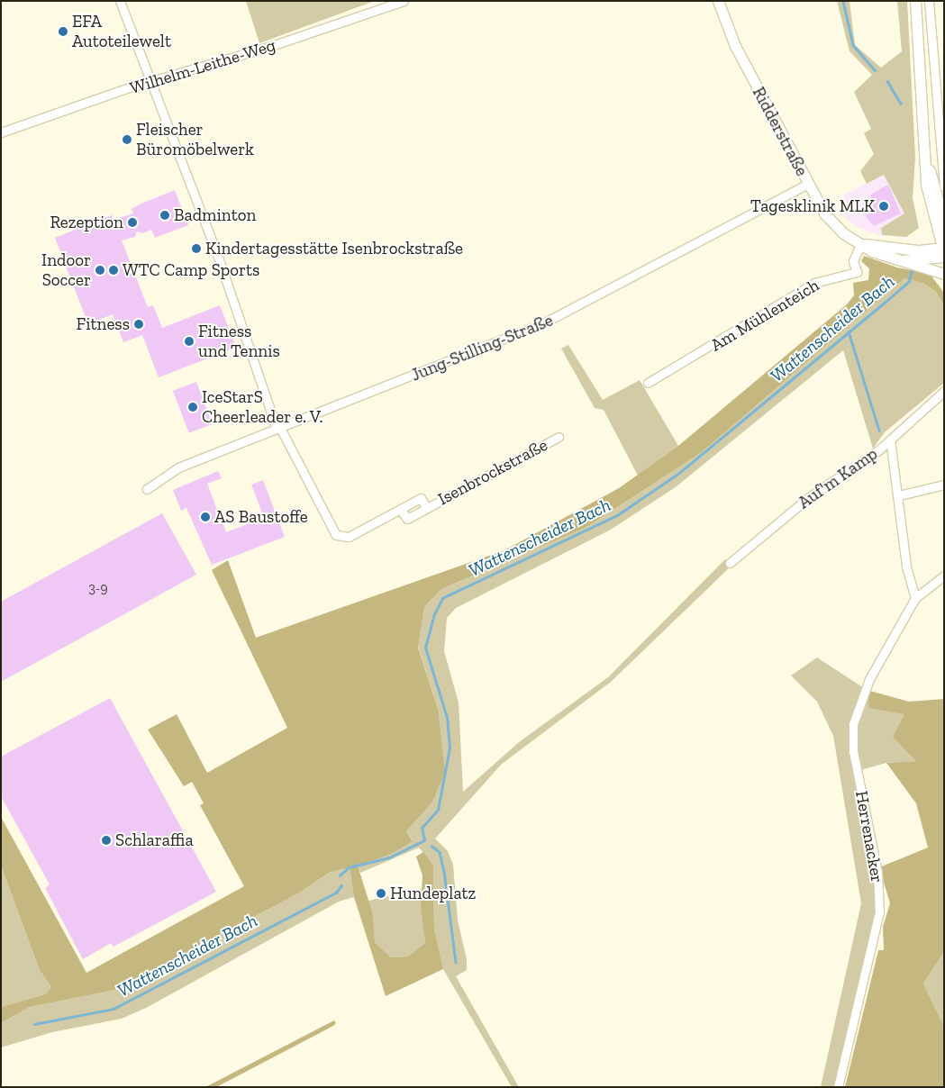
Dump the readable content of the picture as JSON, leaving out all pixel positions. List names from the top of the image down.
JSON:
{
  "streets": {
    "street": [
      "Wilhelm-Leithe-Weg",
      "Ridderstraße",
      "Am Mühlenteich",
      "Jung-Stilling-Straße",
      "Isenbrockstraße",
      "Auf'm Kamp",
      "Herrenacker"
    ]
  },
  "crossings": [
    ["Wilhelm-Leithe-Weg", "Isenbrockstraße"],
    ["Ridderstraße", "Am Mühlenteich"],
    ["Ridderstraße", "Jung-Stilling-Straße"],
    ["Jung-Stilling-Straße", "Isenbrockstraße"]
  ],
  "water": ["Wattenscheider Bach"],
  "places": [
    "EFA Autoteilewelt",
    "Fleischer Büromöbelwerk",
    "Tagesklinik MLK",
    "Badminton",
    "Rezeption",
    "Kindertagesstätte Isenbrockstraße",
    "Indoor Soccer",
    "WTC Camp Sports",
    "Fitness",
    "Fitness und Tennis",
    "IceStarS Cheerleader e. V.",
    "AS Baustoffe",
    "Schlaraffia",
    "Hundeplatz"
  ],
  "house_numbers": ["3-9"]
}
